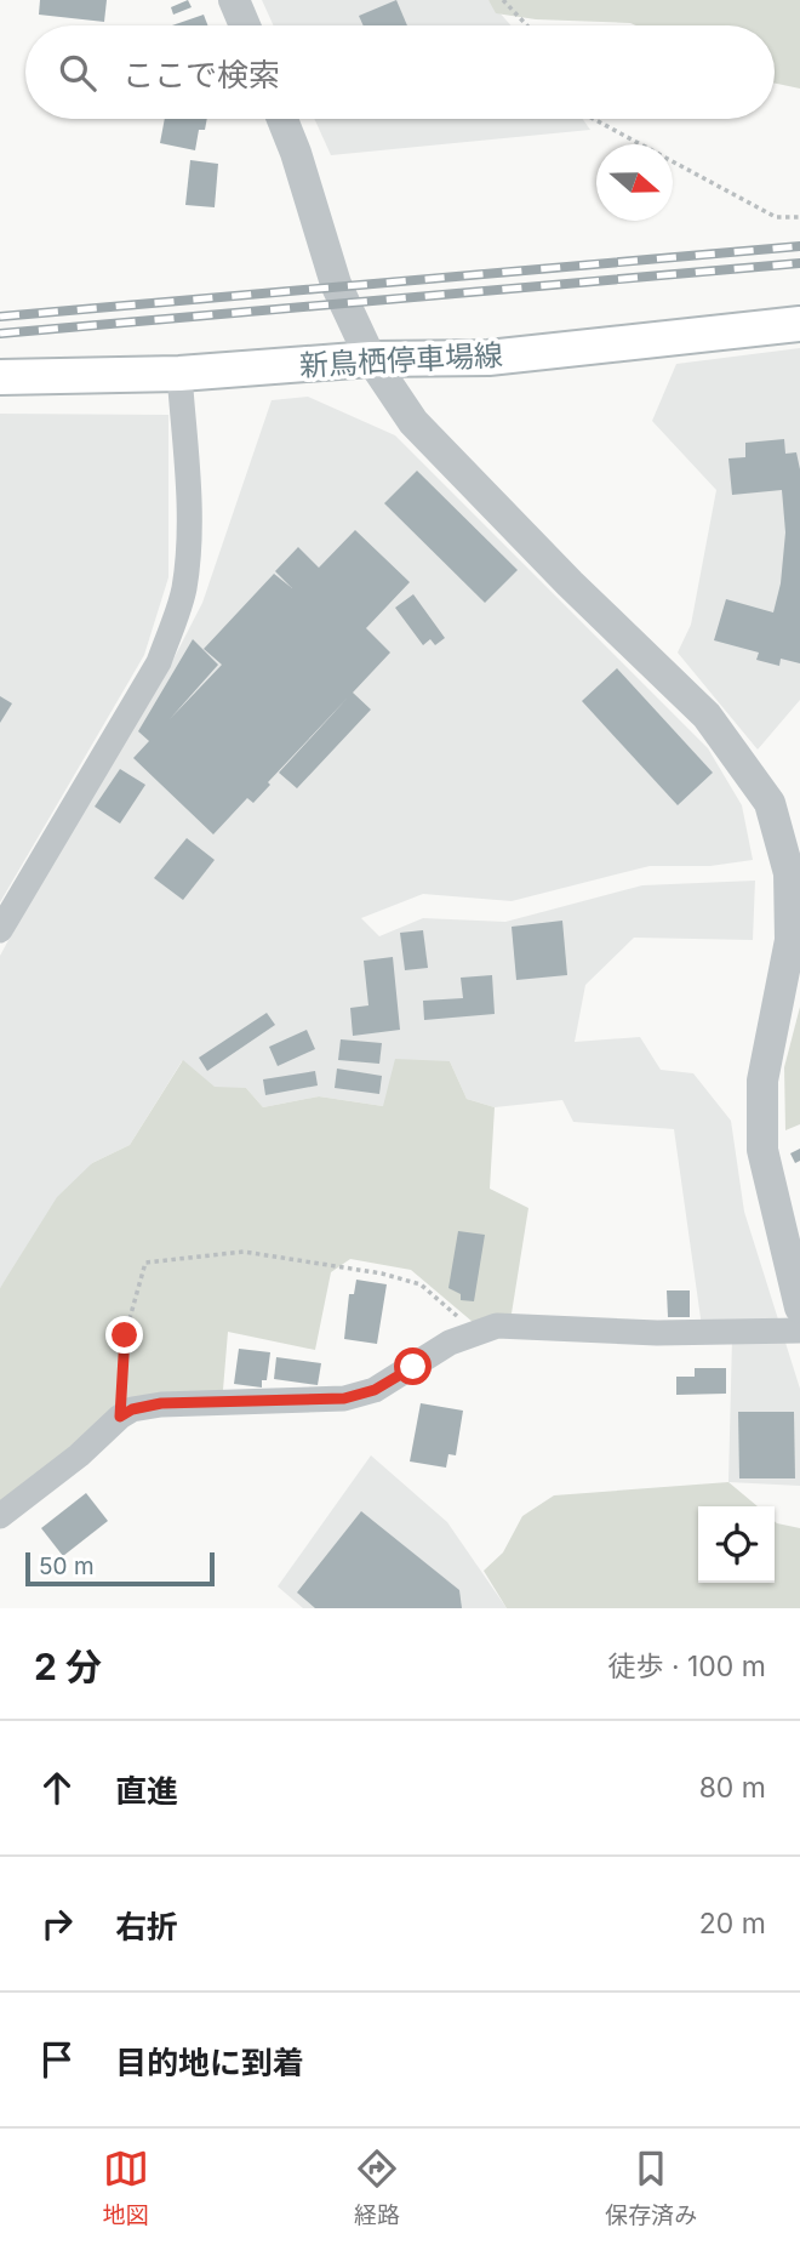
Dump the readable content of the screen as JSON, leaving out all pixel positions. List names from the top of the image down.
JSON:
{
  "streets": {
    "main road": ["新鳥栖停車場線"]
  },
  "scale_bar": "50 m",
  "north": "right",
  "page": {
    "search": "ここで検索",
    "scale": "50 m",
    "heading": ["2 分", "徒歩 · 100 m"],
    "list": [
      ["直進", "80 m"],
      ["右折", "20 m"],
      "目的地に到着"
    ],
    "nav": ["地図", "経路", "保存済み"]
  }
}
